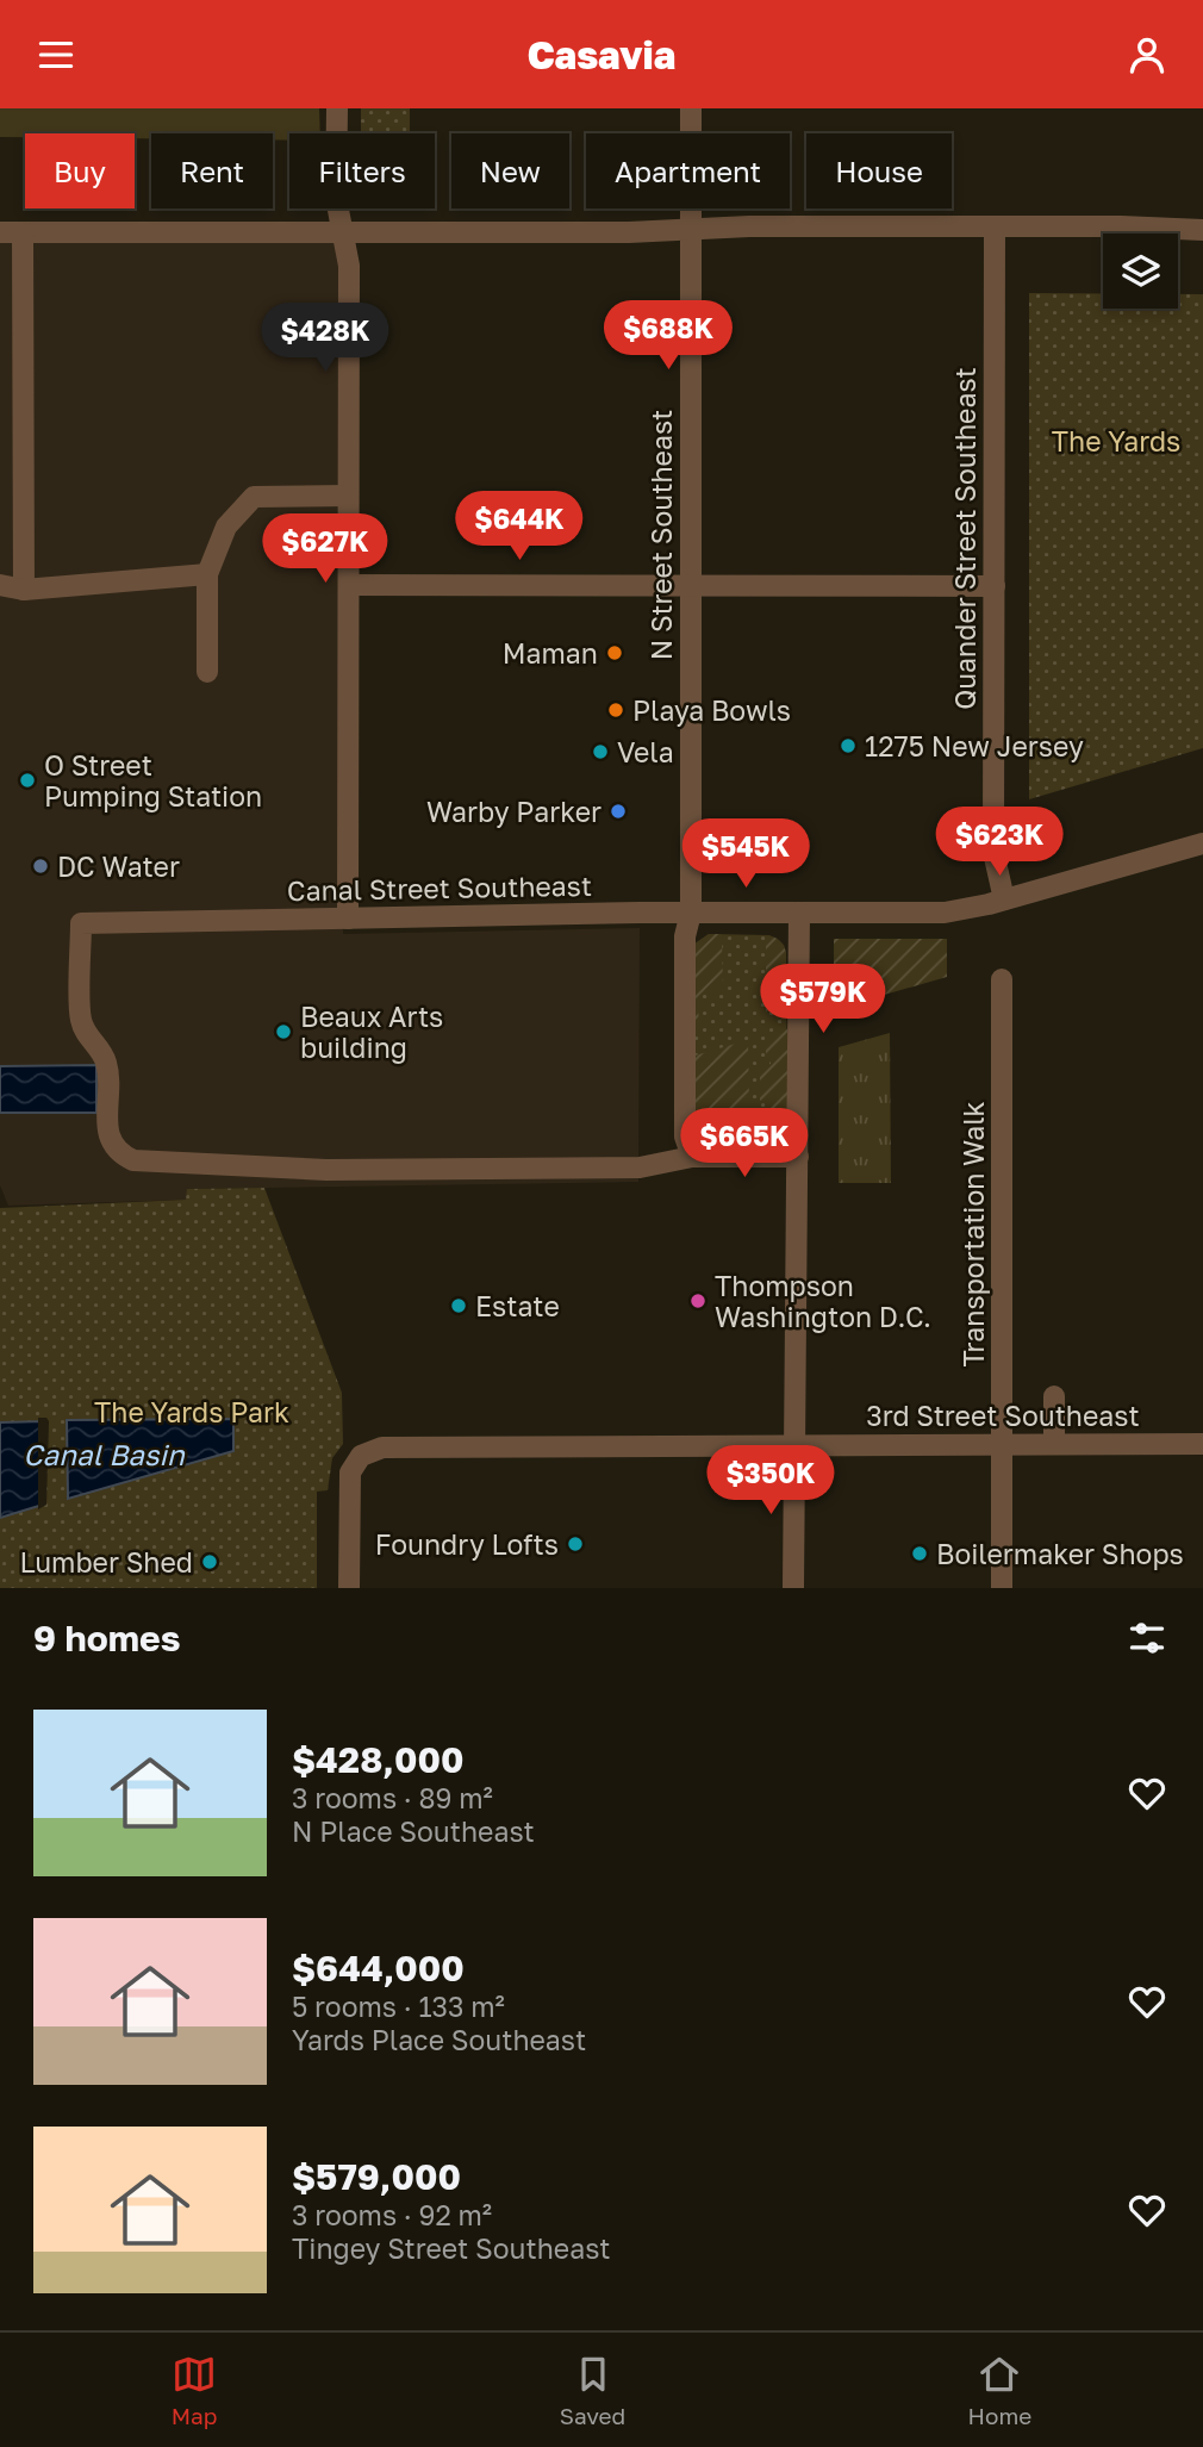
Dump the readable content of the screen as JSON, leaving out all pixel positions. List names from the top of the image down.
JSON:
{
  "streets": {
    "street": [
      "N Street Southeast",
      "Quander Street Southeast",
      "Canal Street Southeast",
      "Transportation Walk",
      "3rd Street Southeast"
    ]
  },
  "crossings": [
    ["N Street Southeast", "Canal Street Southeast"],
    ["Quander Street Southeast", "Canal Street Southeast"],
    ["Transportation Walk", "3rd Street Southeast"]
  ],
  "water": ["Canal Basin"],
  "parks": ["The Yards", "The Yards Park"],
  "places": [
    "Maman",
    "Playa Bowls",
    "1275 New Jersey",
    "Vela",
    "O Street Pumping Station",
    "Warby Parker",
    "DC Water",
    "Beaux Arts building",
    "Thompson Washington D.C.",
    "Estate",
    "Foundry Lofts",
    "Boilermaker Shops",
    "Lumber Shed"
  ],
  "page": {
    "header": "Casavia",
    "chip": [
      "Buy",
      "Rent",
      "Filters",
      "New",
      "Apartment",
      "House"
    ],
    "price": [
      "$688K",
      "$428K",
      "$644K",
      "$627K",
      "$623K",
      "$545K",
      "$579K",
      "$665K",
      "$350K"
    ],
    "heading": "9 homes",
    "list": [
      {
        "name": "$428,000",
        "note": "3 rooms · 89 m² · N Place Southeast"
      },
      {
        "name": "$644,000",
        "note": "5 rooms · 133 m² · Yards Place Southeast"
      },
      {
        "name": "$579,000",
        "note": "3 rooms · 92 m² · Tingey Street Southeast"
      }
    ],
    "tabs": ["Map", "Saved", "Home"]
  }
}
